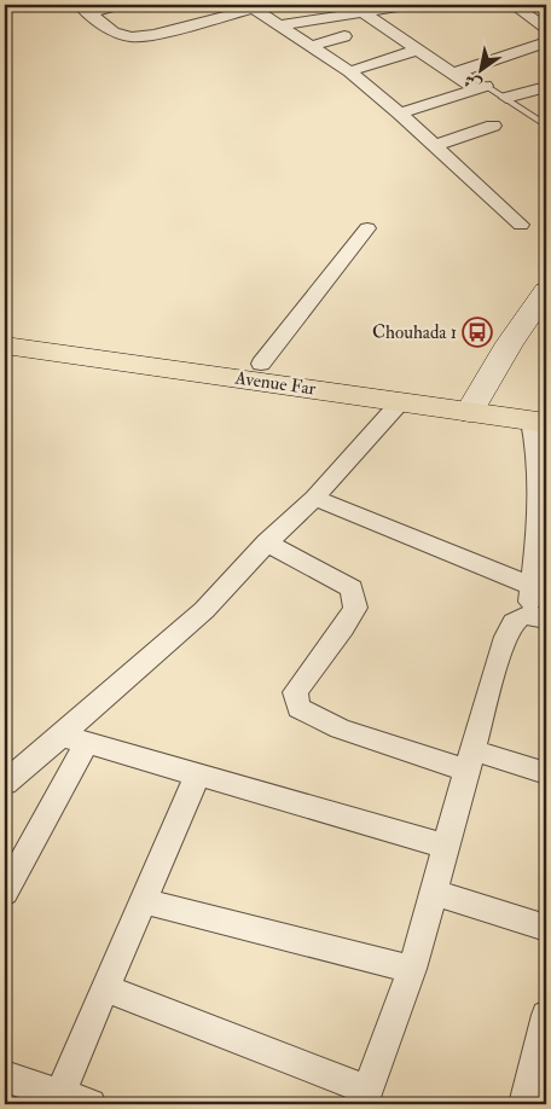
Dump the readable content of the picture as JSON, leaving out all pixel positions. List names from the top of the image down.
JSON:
{
  "streets": {
    "main road": ["Avenue Far"]
  },
  "places": {
    "bus stop": ["Chouhada 1"]
  },
  "north": "bottom left"
}
